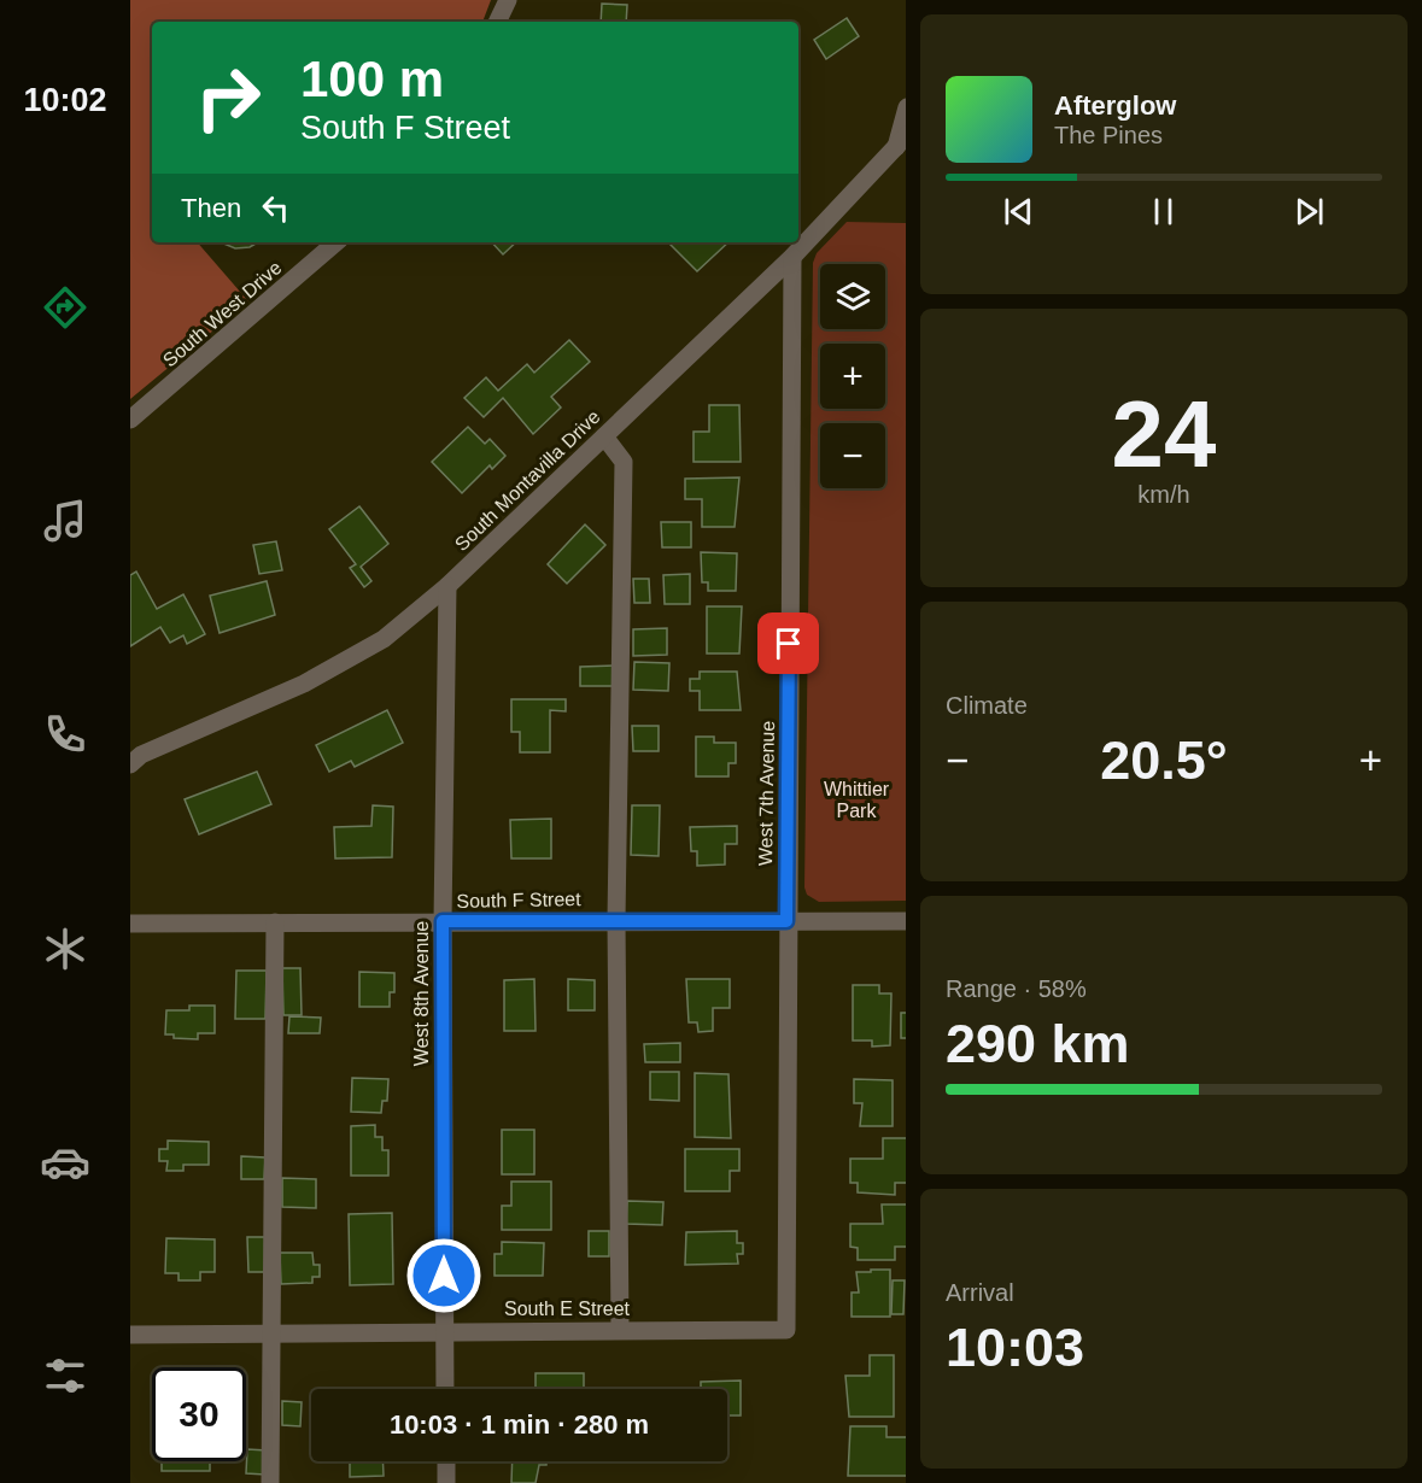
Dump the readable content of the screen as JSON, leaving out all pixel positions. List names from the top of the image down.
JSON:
{
  "streets": {
    "street": [
      "South West Drive",
      "South Montavilla Drive",
      "West 7th Avenue",
      "South F Street",
      "West 8th Avenue",
      "South E Street"
    ]
  },
  "crossings": [
    ["South Montavilla Drive", "West 7th Avenue"],
    ["South Montavilla Drive", "West 8th Avenue"],
    ["West 7th Avenue", "South F Street"],
    ["West 7th Avenue", "South E Street"],
    ["South F Street", "West 8th Avenue"],
    ["West 8th Avenue", "South E Street"]
  ],
  "parks": ["Whittier Park"],
  "page": {
    "tabs": "10:02",
    "turn": ["100 m", "South F Street"],
    "song": ["Afterglow", "The Pines"],
    "then": "Then",
    "map_buttons": ["+", "−"],
    "tile": [
      ["24", "km/h"],
      "Climate",
      ["Range · 58%", "290 km"],
      ["Arrival", "10:03"]
    ],
    "heat": ["−", "20.5°", "+"],
    "limit": "30",
    "trip": "10:03 · 1 min · 280 m"
  }
}
